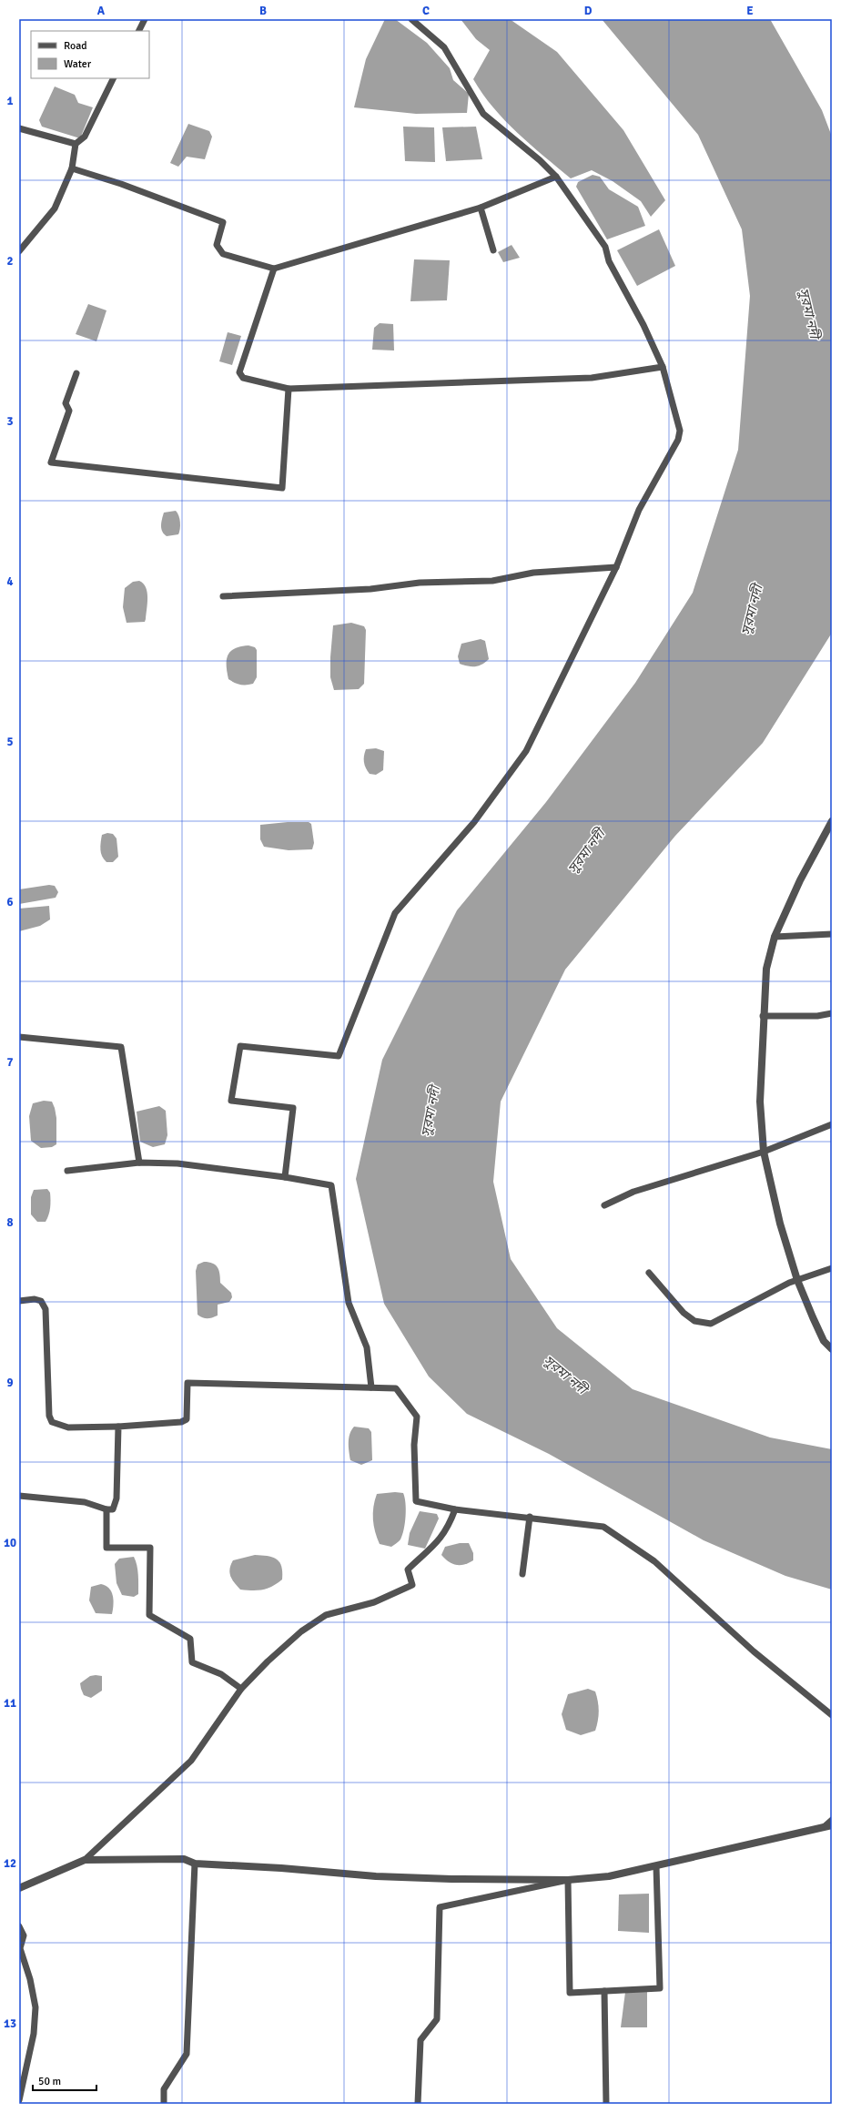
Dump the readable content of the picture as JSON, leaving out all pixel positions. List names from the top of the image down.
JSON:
{
  "water": ["সুরমা নদী"],
  "legend": ["Road", "Water"],
  "scale_bar": "50 m",
  "grid": {
    "columns": [
      "A",
      "B",
      "C",
      "D",
      "E"
    ],
    "rows": [
      "1",
      "2",
      "3",
      "4",
      "5",
      "6",
      "7",
      "8",
      "9",
      "10",
      "11",
      "12",
      "13"
    ]
  }
}
